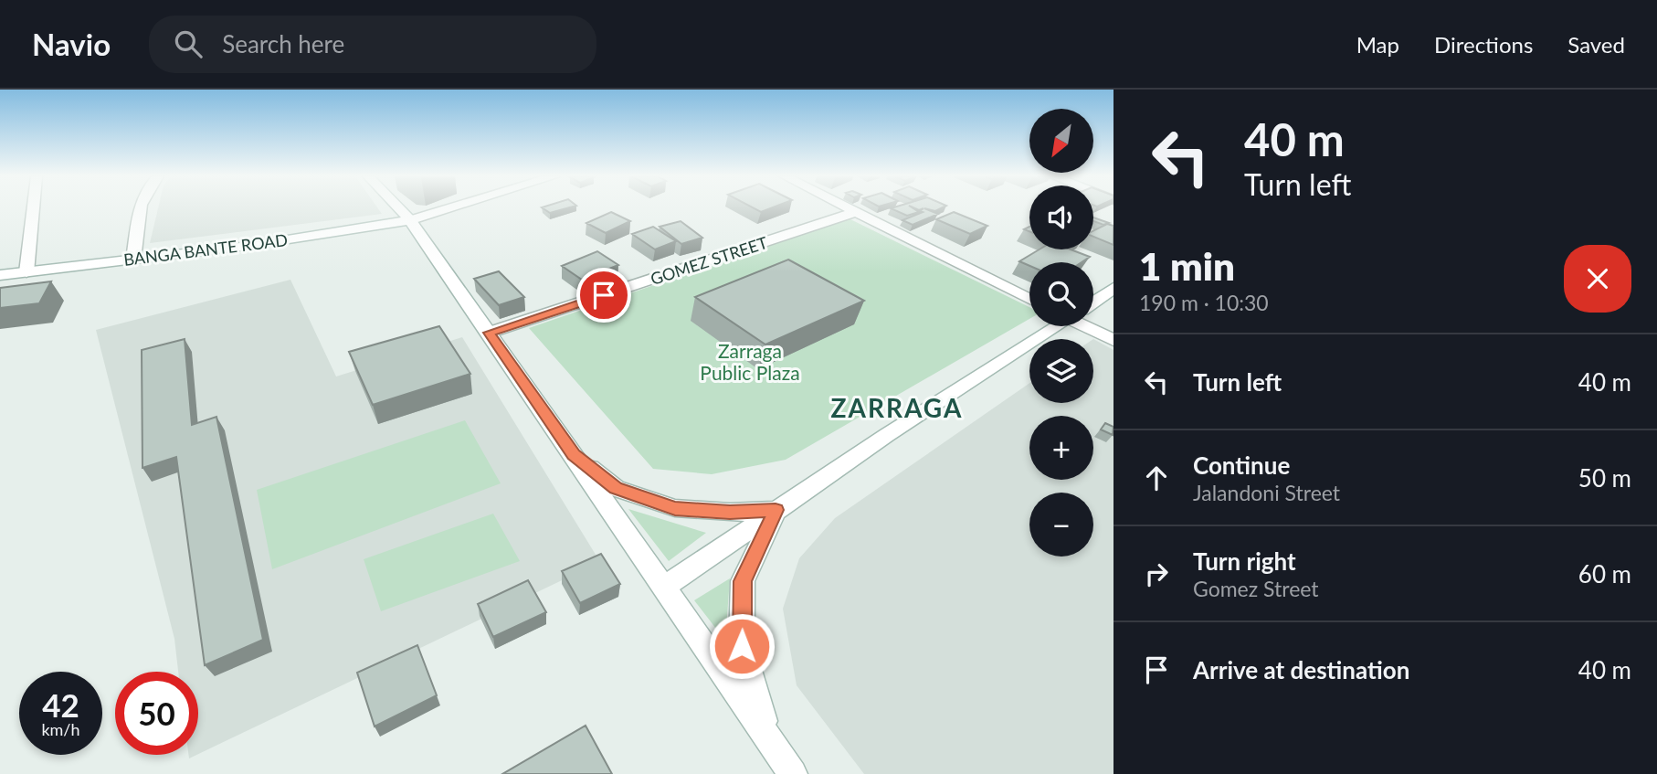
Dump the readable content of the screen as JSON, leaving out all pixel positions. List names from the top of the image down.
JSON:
{
  "streets": {
    "main road": ["BANGA BANTE ROAD", "GOMEZ STREET"]
  },
  "districts": ["ZARRAGA"],
  "parks": ["Zarraga Public Plaza"],
  "north": "bottom left",
  "page": {
    "header": "Navio",
    "search": "Search here",
    "nav": ["Map", "Directions", "Saved"],
    "turn": ["40 m", "Turn left"],
    "map_buttons": ["+", "−"],
    "heading": ["1 min", "190 m · 10:30"],
    "list": [
      {
        "name": "Turn left",
        "value": "40 m"
      },
      {
        "name": "Continue",
        "note": "Jalandoni Street",
        "value": "50 m"
      },
      {
        "name": "Turn right",
        "note": "Gomez Street",
        "value": "60 m"
      },
      {
        "name": "Arrive at destination",
        "value": "40 m"
      }
    ],
    "speed": "42 km/h",
    "limit": "50"
  }
}
